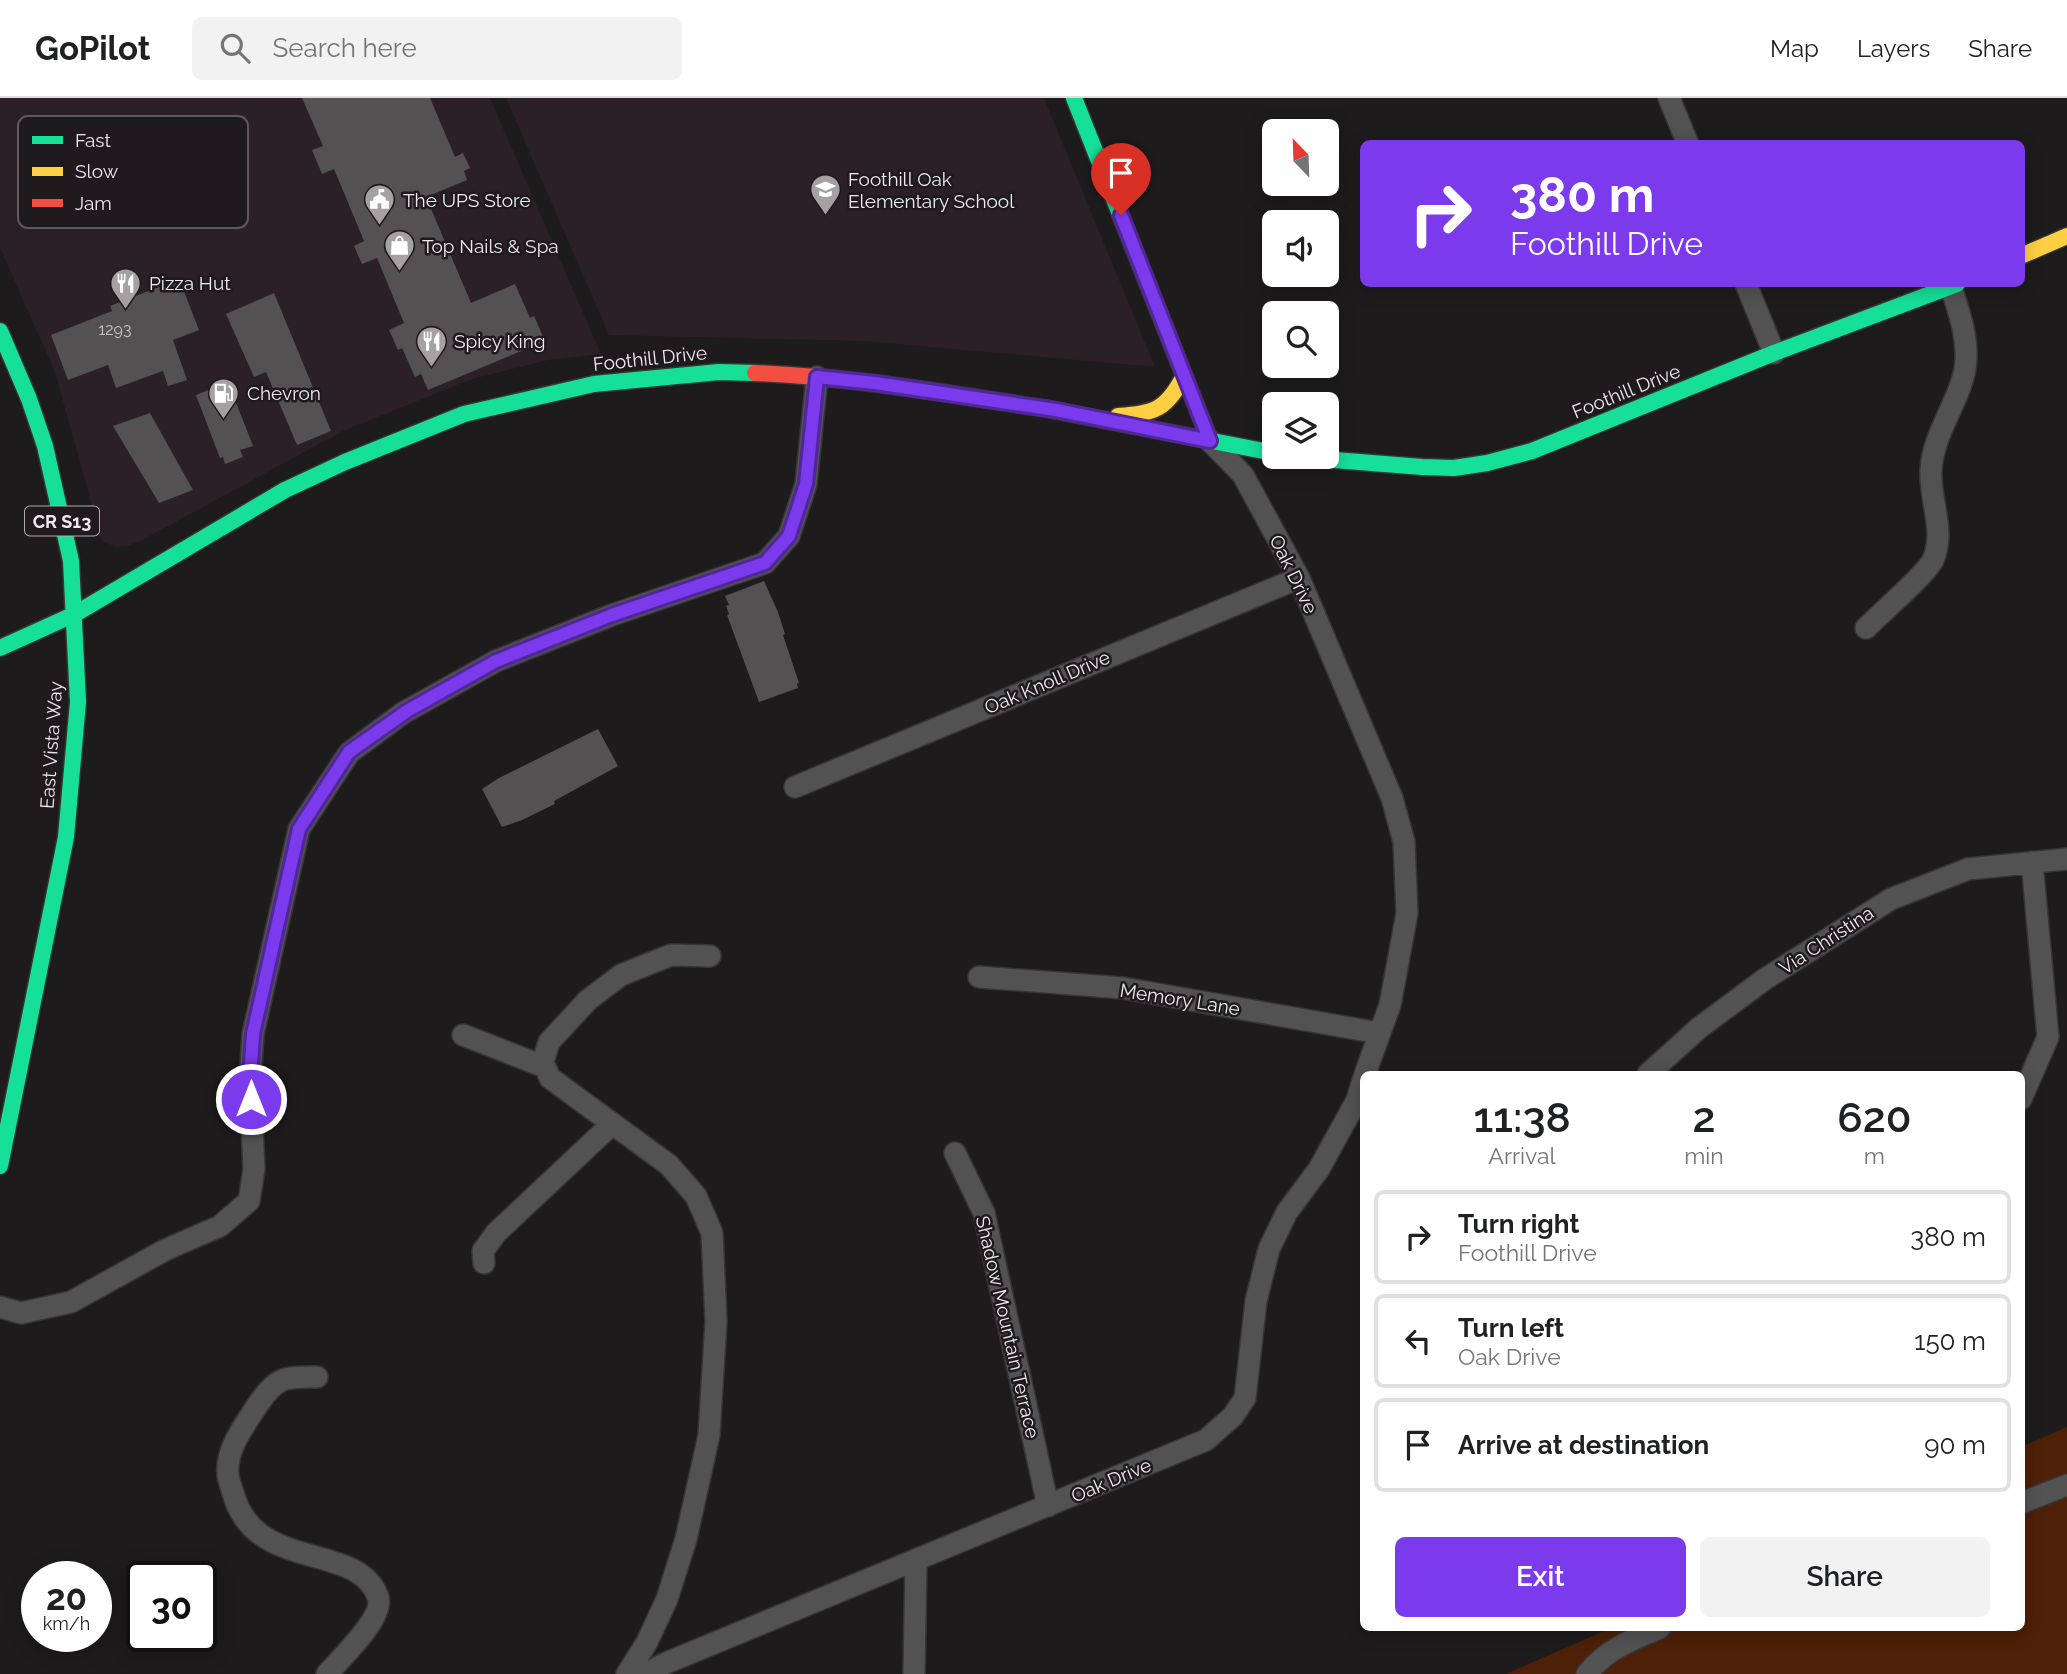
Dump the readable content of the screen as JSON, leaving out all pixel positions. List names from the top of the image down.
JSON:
{
  "streets": {
    "street": [
      "Foothill Drive",
      "CR S13",
      "Oak Drive",
      "Oak Knoll Drive",
      "East Vista Way",
      "Via Christina",
      "Memory Lane",
      "Shadow Mountain Terrace"
    ]
  },
  "crossings": [
    ["Foothill Drive", "Oak Drive"],
    ["Foothill Drive", "East Vista Way"],
    ["Oak Drive", "Oak Knoll Drive"],
    ["Oak Drive", "Memory Lane"],
    ["Oak Drive", "Shadow Mountain Terrace"]
  ],
  "places": {
    "school or university": ["Foothill Oak Elementary School"],
    "public building": ["The UPS Store"],
    "shop": ["Top Nails & Spa"],
    "restaurant": ["Pizza Hut", "Spicy King"],
    "fuel station": ["Chevron"]
  },
  "house_numbers": ["1293"],
  "legend": ["Fast", "Slow", "Jam"],
  "north": "top left",
  "page": {
    "header": "GoPilot",
    "search": "Search here",
    "nav": ["Map", "Layers", "Share"],
    "turn": ["380 m", "Foothill Drive"],
    "eta": [
      "11:38",
      "Arrival",
      "2",
      "min",
      "620",
      "m"
    ],
    "list": [
      {
        "name": "Turn right",
        "note": "Foothill Drive",
        "value": "380 m"
      },
      {
        "name": "Turn left",
        "note": "Oak Drive",
        "value": "150 m"
      },
      {
        "name": "Arrive at destination",
        "value": "90 m"
      }
    ],
    "buttons": ["Exit", "Share"],
    "speed": "20 km/h",
    "limit": "30"
  }
}
